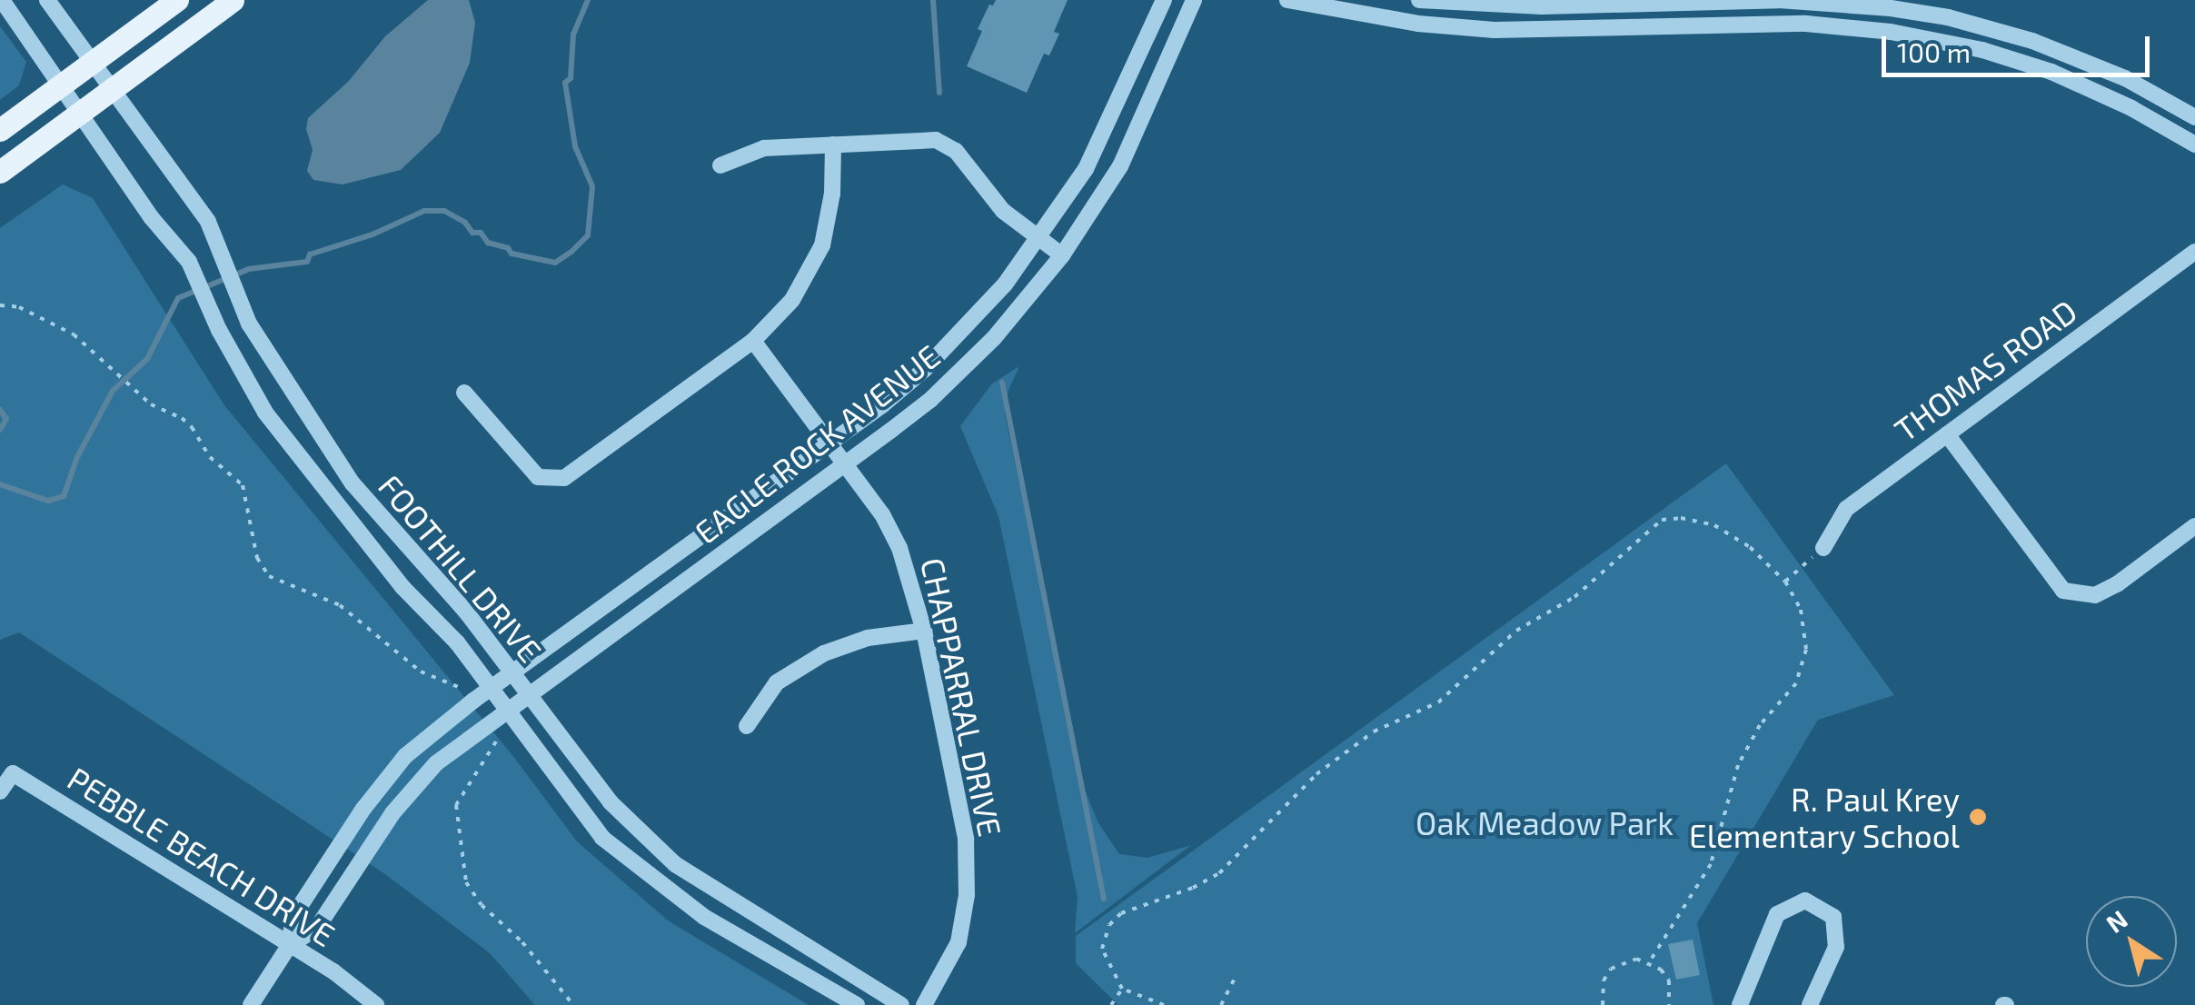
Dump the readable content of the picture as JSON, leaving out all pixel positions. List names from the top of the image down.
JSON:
{
  "streets": {
    "street": [
      "THOMAS ROAD",
      "EAGLE ROCK AVENUE",
      "FOOTHILL DRIVE",
      "CHAPPARRAL DRIVE",
      "PEBBLE BEACH DRIVE"
    ]
  },
  "crossings": [
    ["EAGLE ROCK AVENUE", "FOOTHILL DRIVE"],
    ["EAGLE ROCK AVENUE", "CHAPPARRAL DRIVE"],
    ["EAGLE ROCK AVENUE", "PEBBLE BEACH DRIVE"]
  ],
  "parks": ["Oak Meadow Park"],
  "places": ["R. Paul Krey Elementary School"],
  "scale_bar": "100 m",
  "north": "top left"
}
